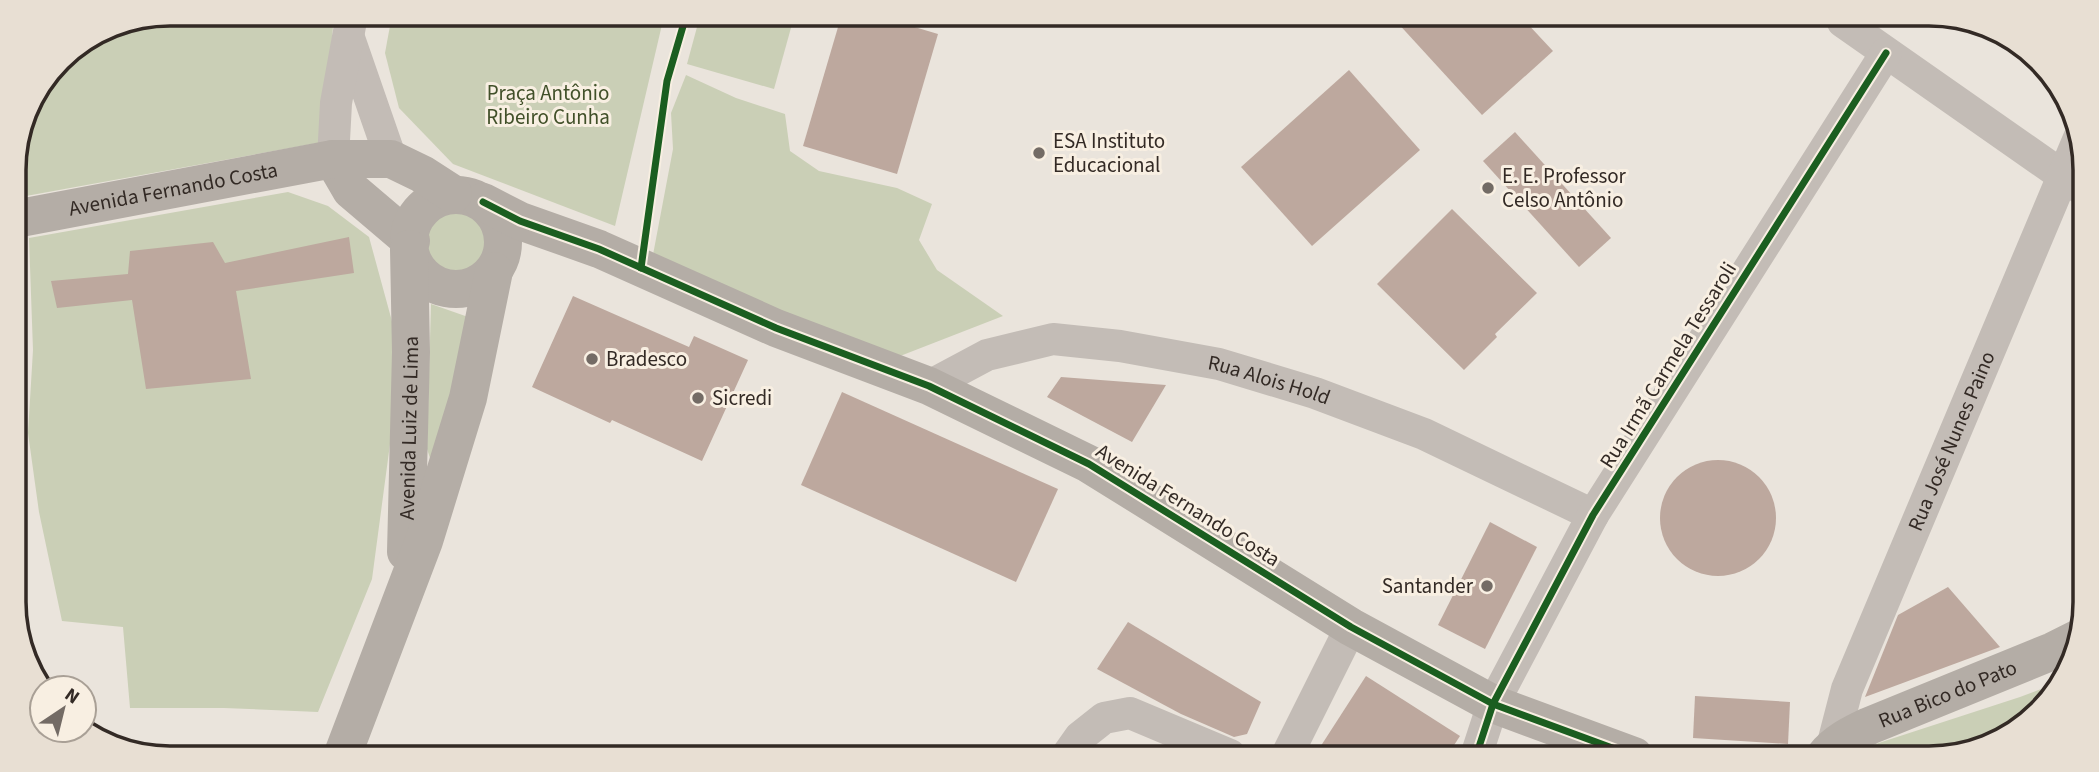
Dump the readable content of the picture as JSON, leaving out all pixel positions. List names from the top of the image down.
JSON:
{
  "streets": {
    "street": [
      "Avenida Fernando Costa",
      "Rua Irmã Carmela Tessaroli",
      "Rua Alois Hold",
      "Avenida Luiz de Lima",
      "Rua José Nunes Paino",
      "Rua Bico do Pato"
    ]
  },
  "crossings": [
    ["Avenida Fernando Costa", "Rua Irmã Carmela Tessaroli"],
    ["Avenida Fernando Costa", "Rua Alois Hold"],
    ["Avenida Fernando Costa", "Avenida Luiz de Lima"],
    ["Rua Irmã Carmela Tessaroli", "Rua Alois Hold"]
  ],
  "parks": ["Praça Antônio Ribeiro Cunha"],
  "places": [
    "ESA Instituto Educacional",
    "E. E. Professor Celso Antônio",
    "Bradesco",
    "Sicredi",
    "Santander"
  ],
  "north": "top right"
}
